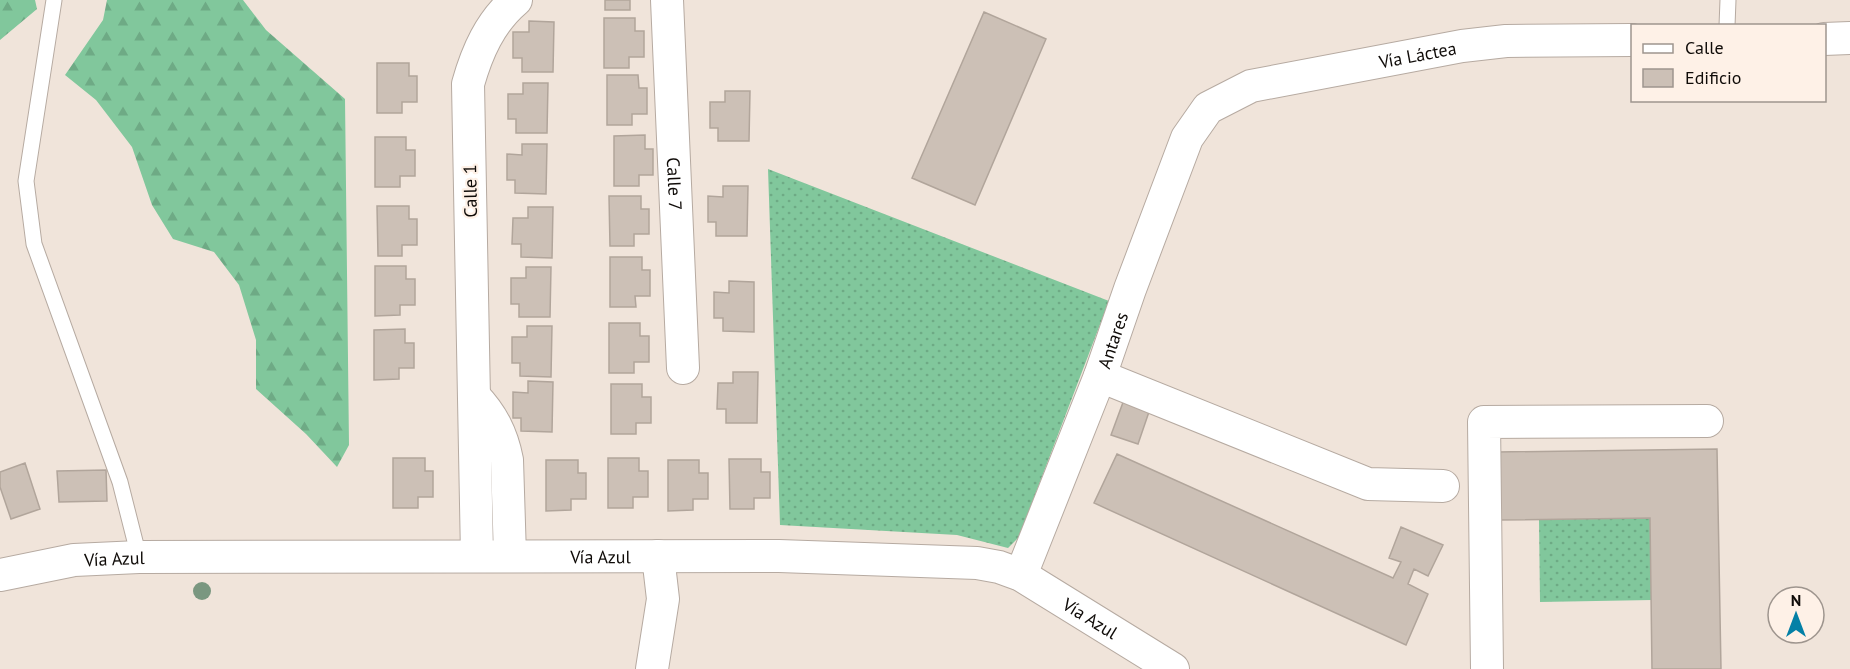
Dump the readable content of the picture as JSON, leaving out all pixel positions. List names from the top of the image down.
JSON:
{
  "streets": {
    "street": [
      "Vía Láctea",
      "Calle 7",
      "Calle 1",
      "Antares",
      "Vía Azul"
    ]
  },
  "crossings": [
    ["Vía Láctea", "Antares"],
    ["Calle 1", "Vía Azul"],
    ["Antares", "Vía Azul"]
  ],
  "legend": ["Calle", "Edificio"],
  "north": "top"
}
